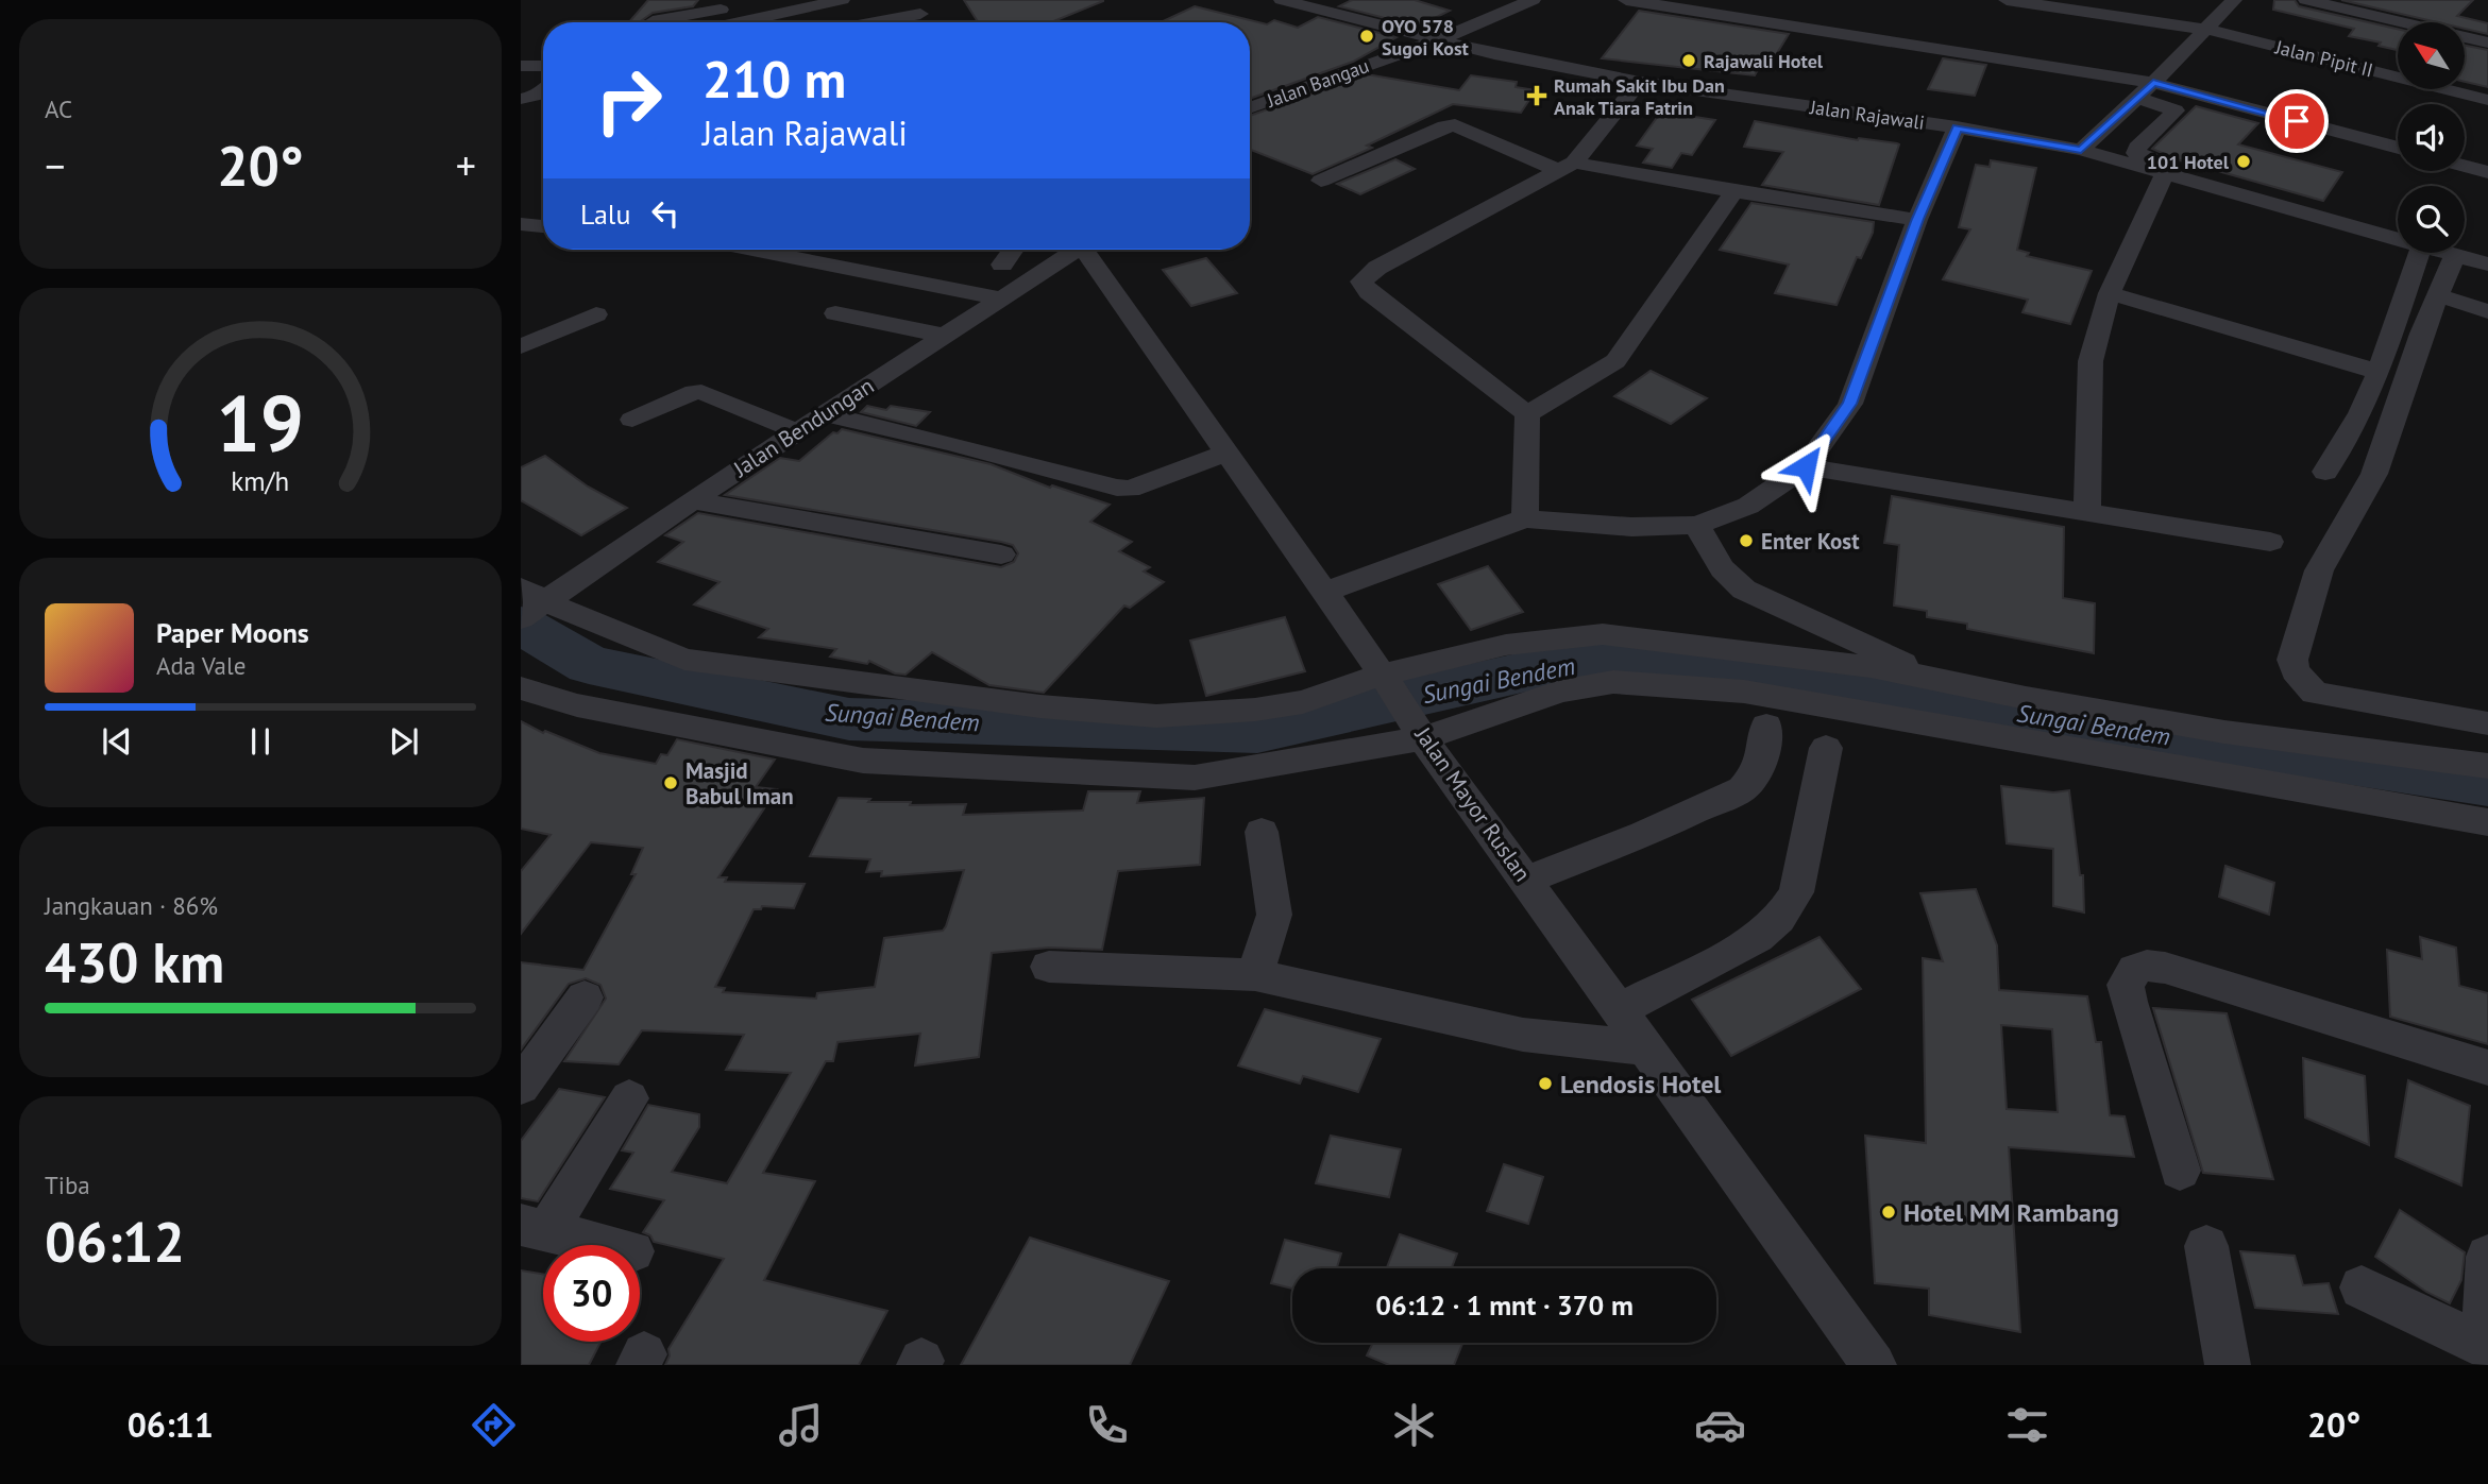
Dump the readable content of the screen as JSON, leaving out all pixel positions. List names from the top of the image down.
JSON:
{
  "streets": {
    "street": [
      "Jalan Pipit II",
      "Jalan Bangau",
      "Jalan Rajawali",
      "Jalan Bendungan",
      "Jalan Mayor Ruslan"
    ]
  },
  "crossings": [
    ["Jalan Bangau", "Jalan Rajawali"]
  ],
  "water": ["Sungai Bendem"],
  "places": {
    "other": [
      "OYO 578 Sugoi Kost",
      "Rajawali Hotel",
      "101 Hotel",
      "Enter Kost",
      "Masjid Babul Iman",
      "Lendosis Hotel",
      "Hotel MM Rambang"
    ],
    "health": ["Rumah Sakit Ibu Dan Anak Tiara Fatrin"]
  },
  "north": "top left",
  "page": {
    "tile": [
      "AC",
      ["Jangkauan · 86%", "430 km"],
      ["Tiba", "06:12"]
    ],
    "turn": ["210 m", "Jalan Rajawali"],
    "heat": ["−", "20°", "+"],
    "then": "Lalu",
    "song": ["Paper Moons", "Ada Vale"],
    "limit": "30",
    "trip": "06:12 · 1 mnt · 370 m",
    "tabs": ["06:11", "20°"],
    "gauge": ["19", "km/h"]
  }
}
